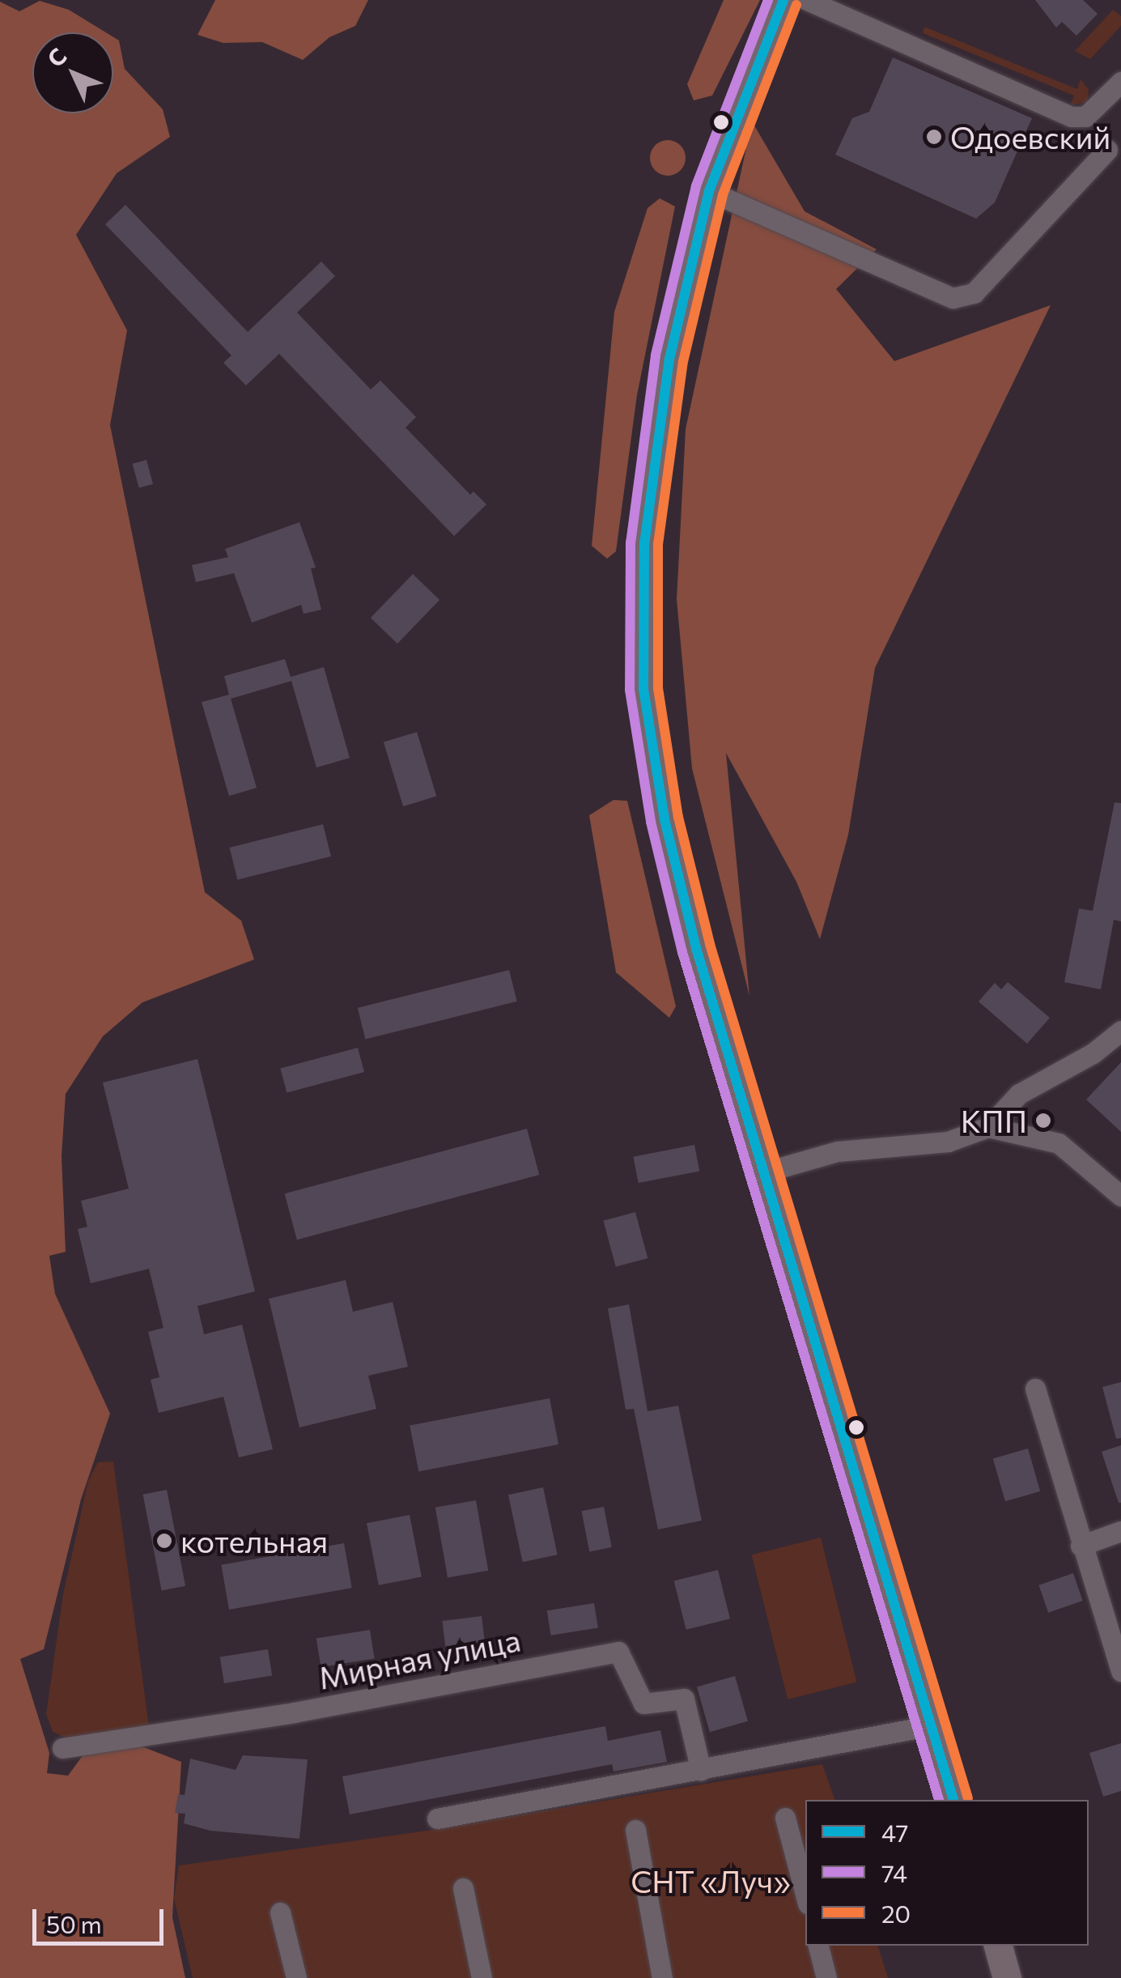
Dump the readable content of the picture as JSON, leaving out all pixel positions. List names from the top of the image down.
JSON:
{
  "streets": {
    "street": ["Мирная улица"]
  },
  "parks": ["СНТ «Луч»"],
  "places": ["Одоевский", "КПП", "котельная"],
  "lines": ["transit line 47", "transit line 74", "transit line 20"],
  "legend": ["47", "74", "20"],
  "scale_bar": "50 m",
  "north": "top left"
}
